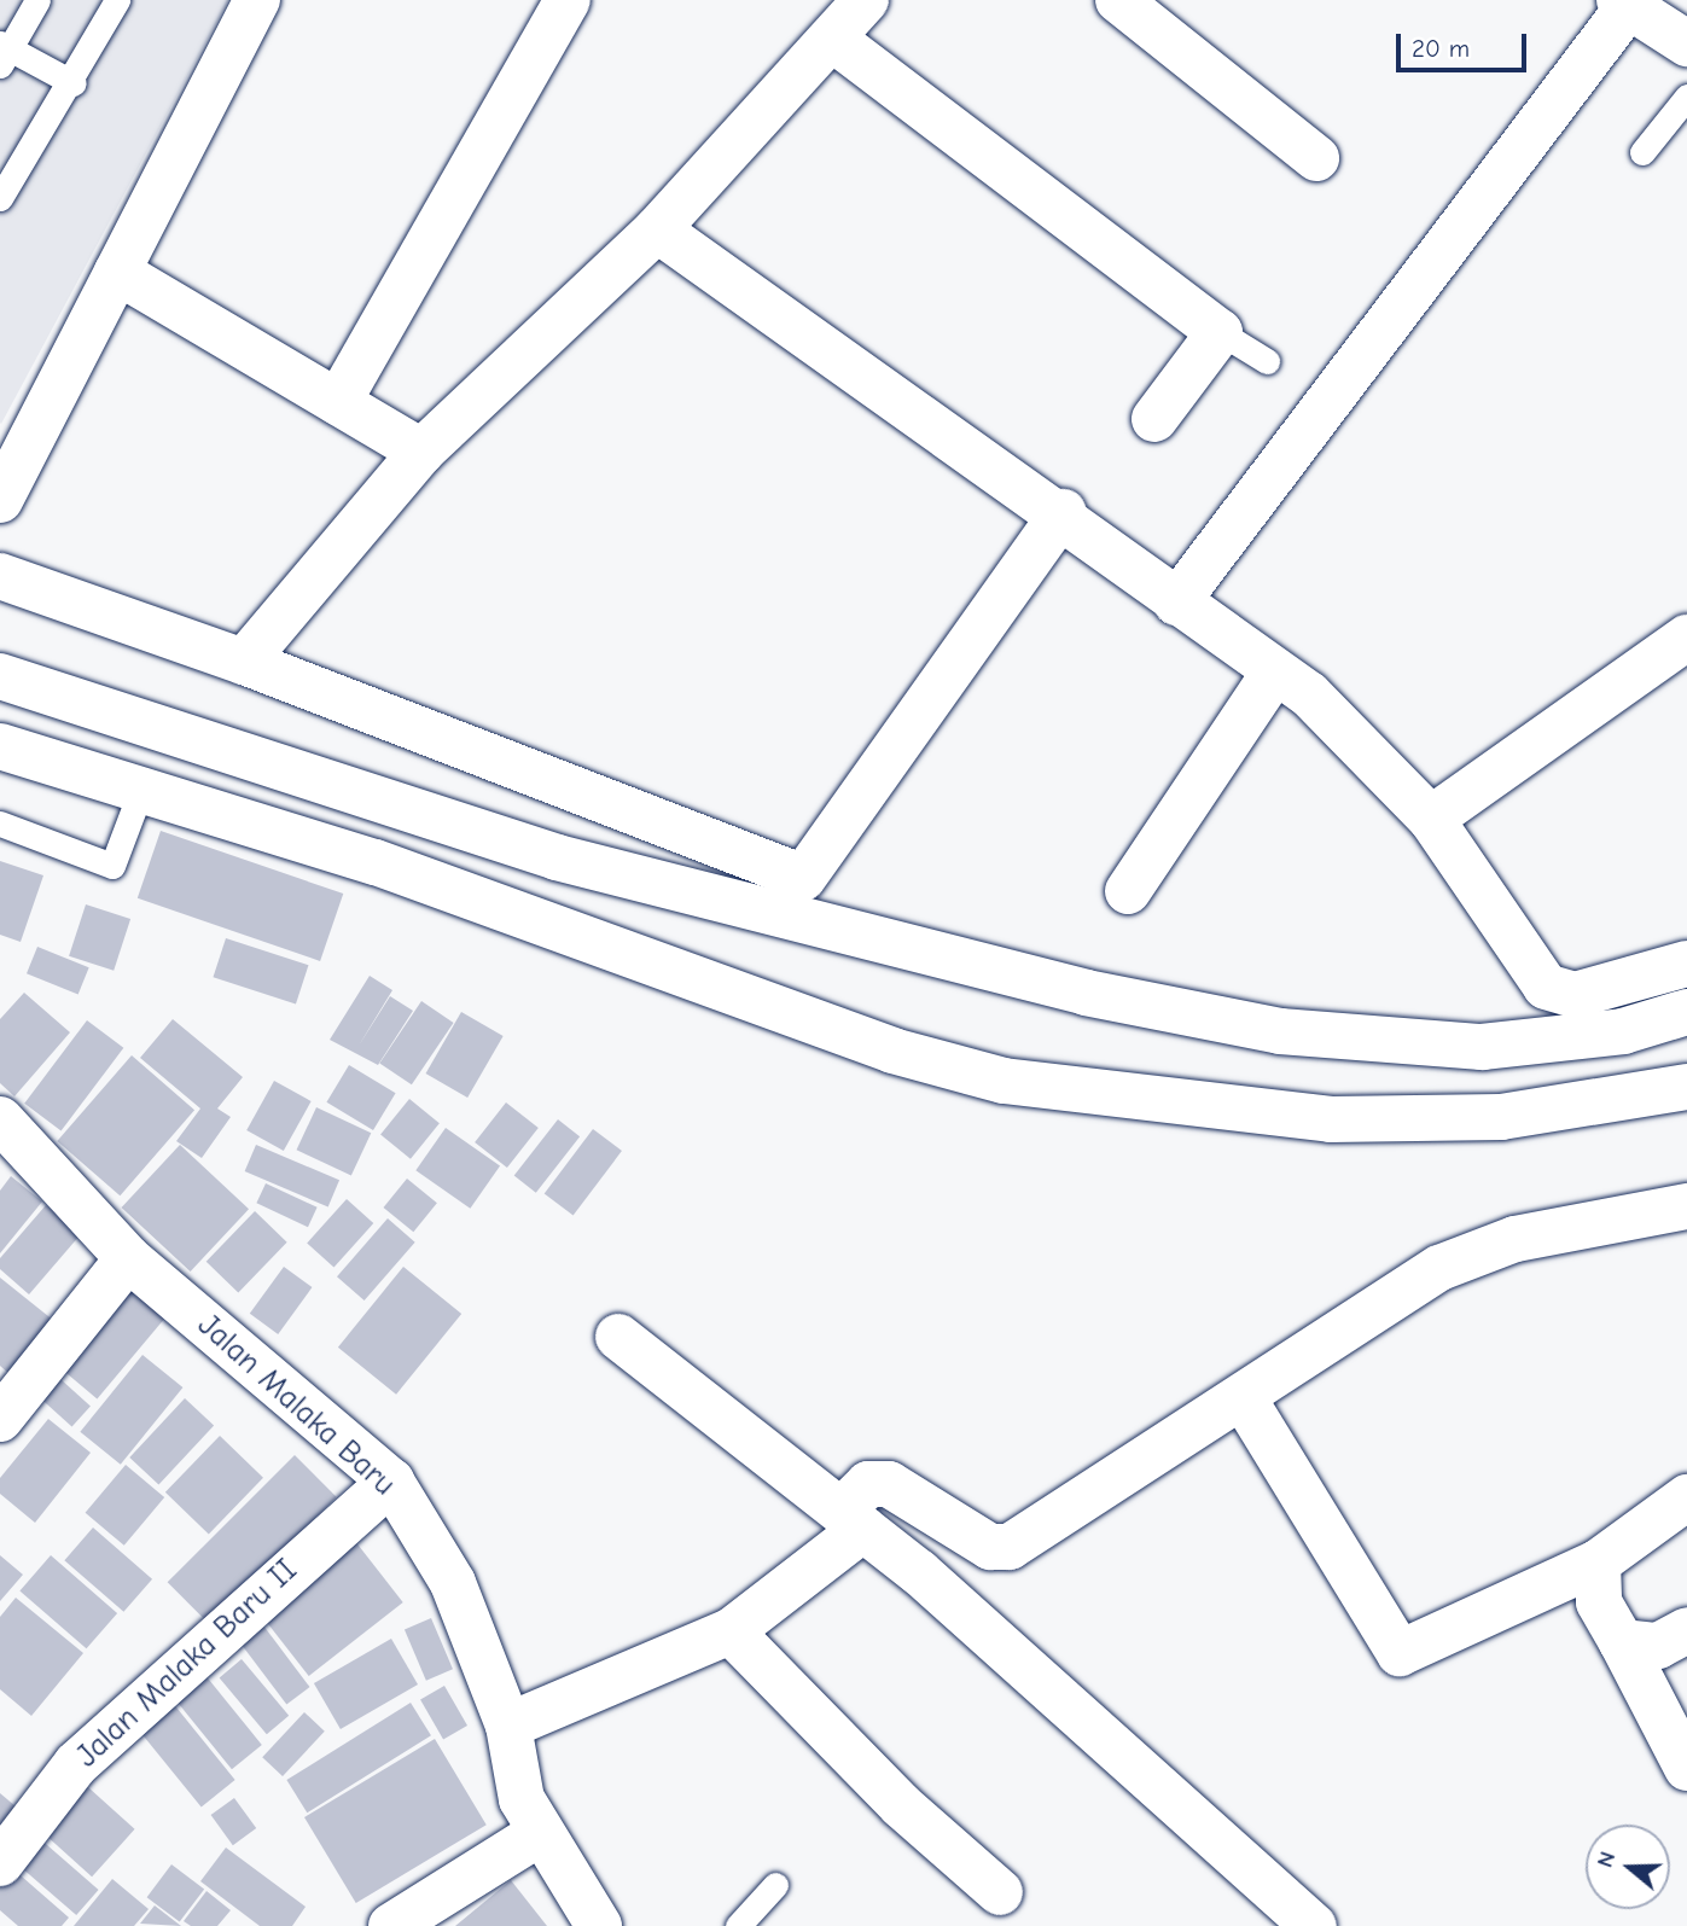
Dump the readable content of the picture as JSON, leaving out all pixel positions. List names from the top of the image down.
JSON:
{
  "streets": {
    "main road": ["Jalan Malaka Baru", "Jalan Malaka Baru II"]
  },
  "crossings": [
    ["Jalan Malaka Baru", "Jalan Malaka Baru II"]
  ],
  "scale_bar": "20 m",
  "north": "left"
}
